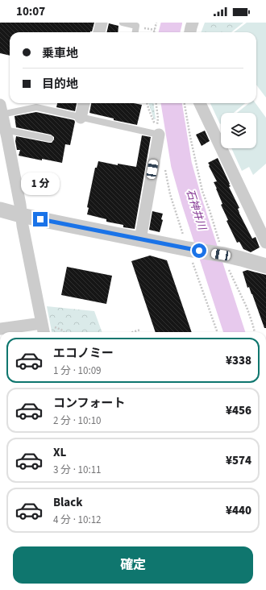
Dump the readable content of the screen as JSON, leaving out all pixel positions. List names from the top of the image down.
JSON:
{
  "water": ["石神井川"],
  "page": {
    "status": "10:07",
    "banner": ["乗車地", "目的地"],
    "bubble": "1 分",
    "list": [
      {
        "name": "エコノミー",
        "note": "1 分 · 10:09",
        "value": "¥338"
      },
      {
        "name": "コンフォート",
        "note": "2 分 · 10:10",
        "value": "¥456"
      },
      {
        "name": "XL",
        "note": "3 分 · 10:11",
        "value": "¥574"
      },
      {
        "name": "Black",
        "note": "4 分 · 10:12",
        "value": "¥440"
      }
    ],
    "buttons": "確定"
  }
}
